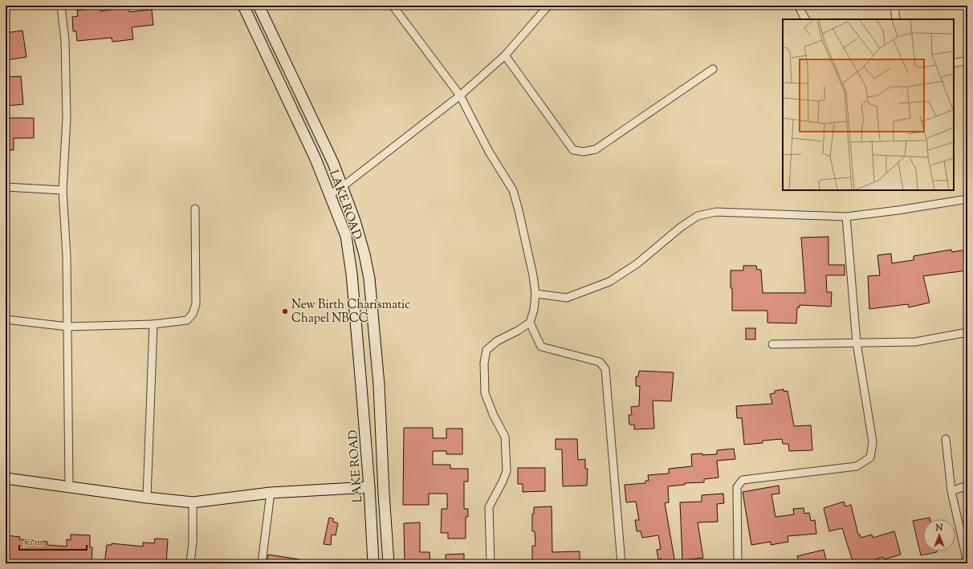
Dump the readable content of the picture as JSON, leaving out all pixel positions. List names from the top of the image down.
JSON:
{
  "streets": {
    "main road": ["LAKE ROAD"]
  },
  "places": ["New Birth Charismatic Chapel NBCC"],
  "scale_bar": "50 m",
  "north": "top"
}
